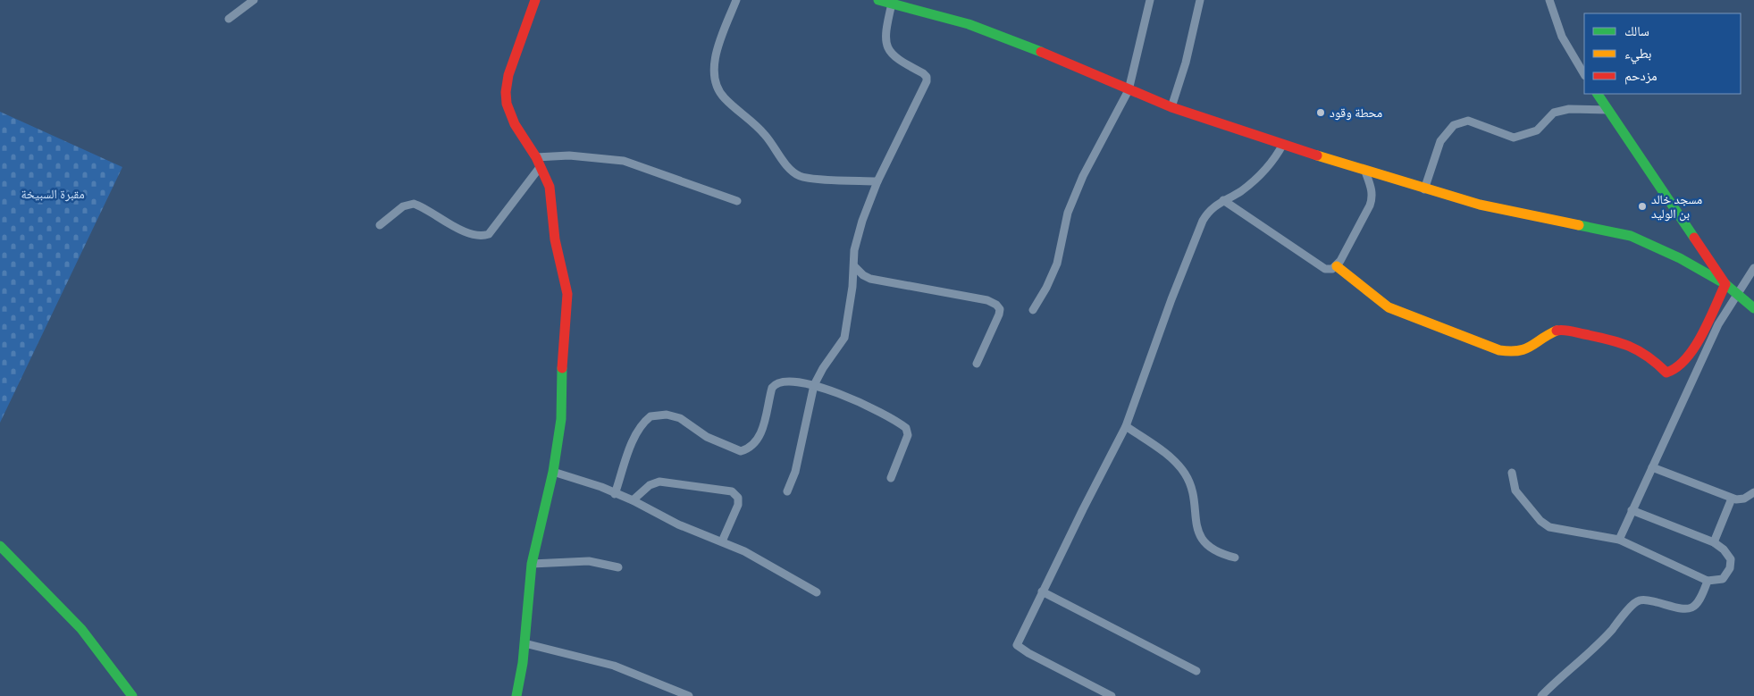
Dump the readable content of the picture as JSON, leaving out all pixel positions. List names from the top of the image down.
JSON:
{
  "parks": ["مقبرة السبيخة"],
  "places": ["محطة وقود", "مسجد خالد بن الوليد"],
  "legend": ["سالك", "بطيء", "مزدحم"]
}
